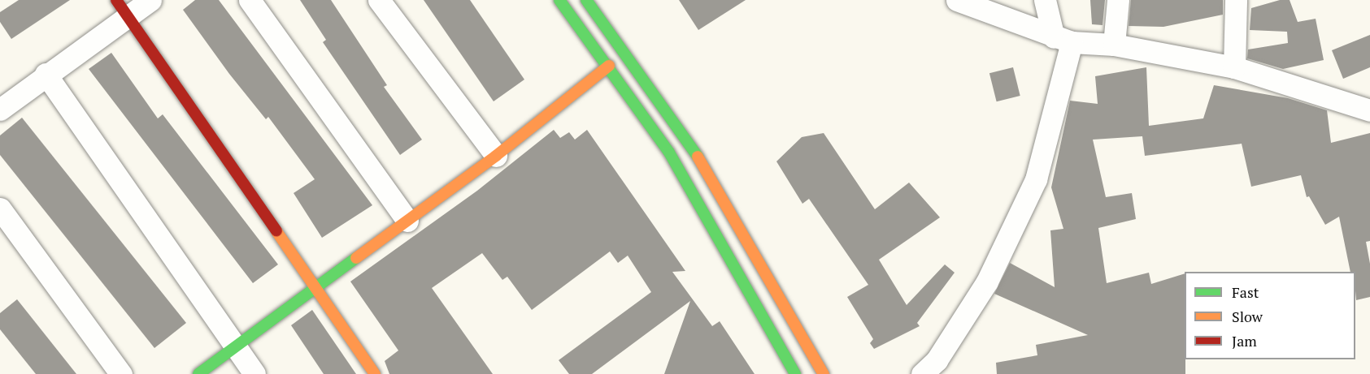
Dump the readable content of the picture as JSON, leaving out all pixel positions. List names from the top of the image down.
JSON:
{
  "legend": ["Fast", "Slow", "Jam"]
}
